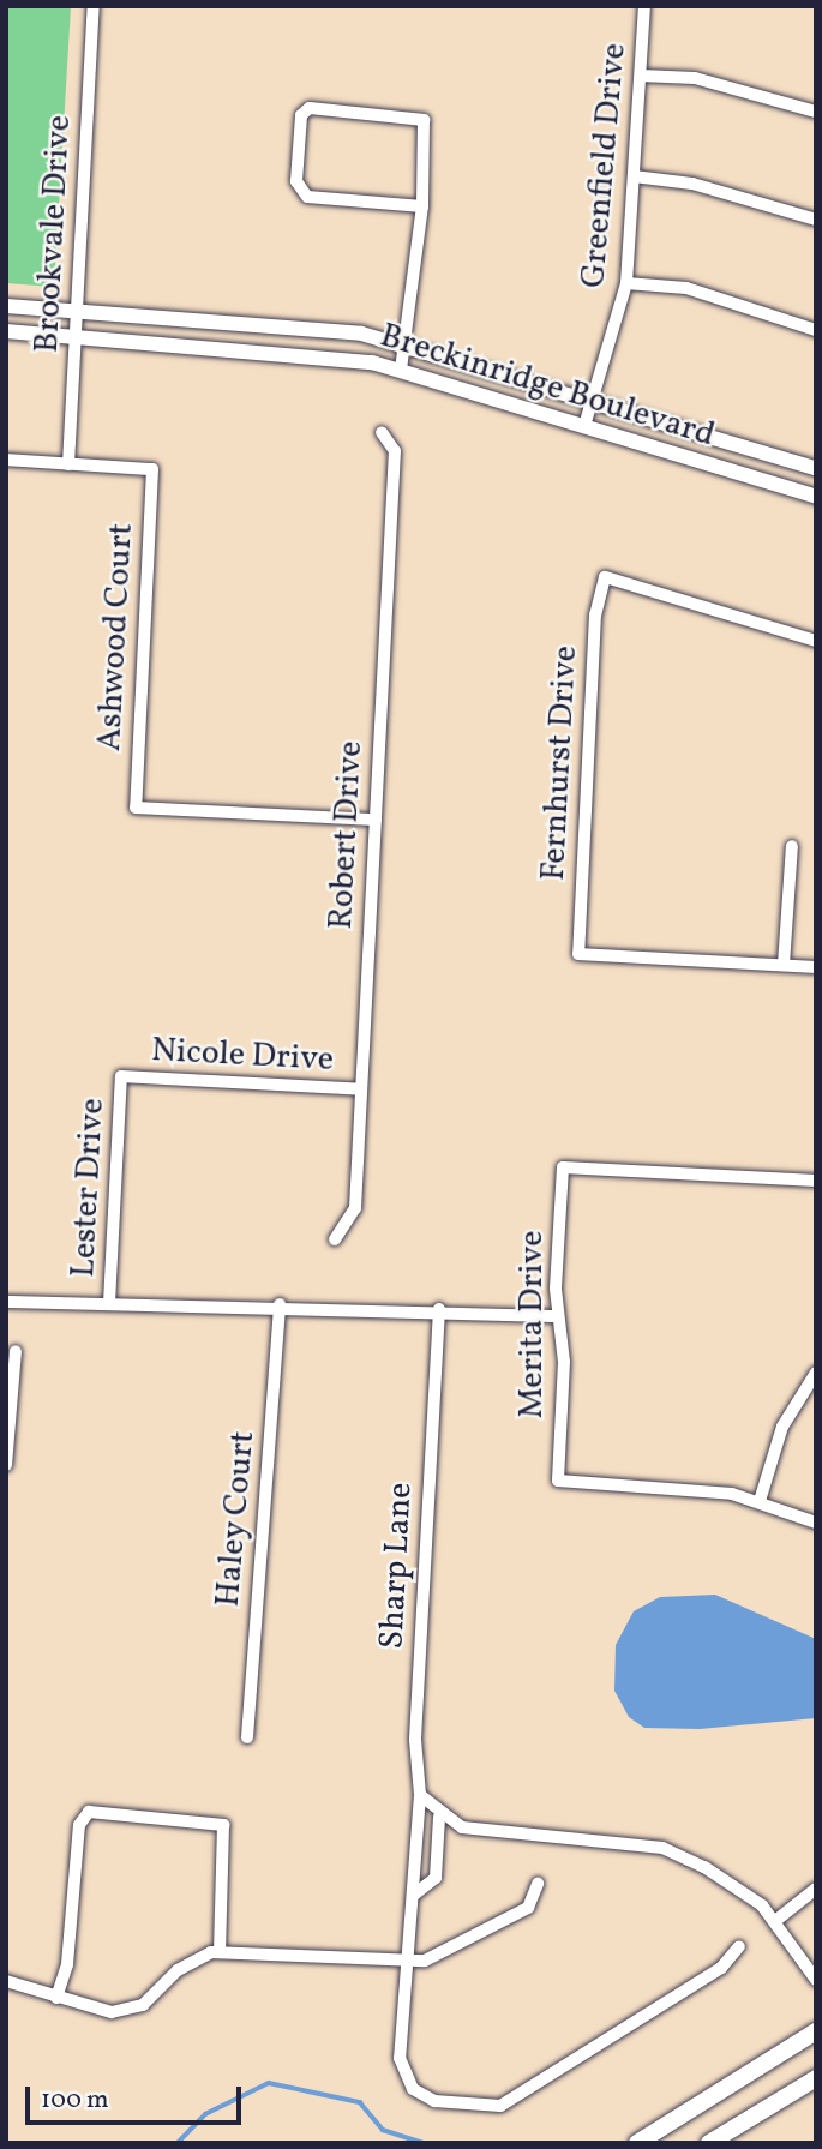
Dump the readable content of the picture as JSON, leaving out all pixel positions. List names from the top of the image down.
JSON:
{
  "streets": {
    "street": [
      "Greenfield Drive",
      "Brookvale Drive",
      "Breckinridge Boulevard",
      "Ashwood Court",
      "Fernhurst Drive",
      "Robert Drive",
      "Nicole Drive",
      "Lester Drive",
      "Merita Drive",
      "Haley Court",
      "Sharp Lane"
    ]
  },
  "crossings": [
    ["Greenfield Drive", "Breckinridge Boulevard"],
    ["Brookvale Drive", "Breckinridge Boulevard"],
    ["Brookvale Drive", "Ashwood Court"],
    ["Ashwood Court", "Robert Drive"],
    ["Robert Drive", "Nicole Drive"],
    ["Nicole Drive", "Lester Drive"]
  ],
  "scale_bar": "100 m"
}
